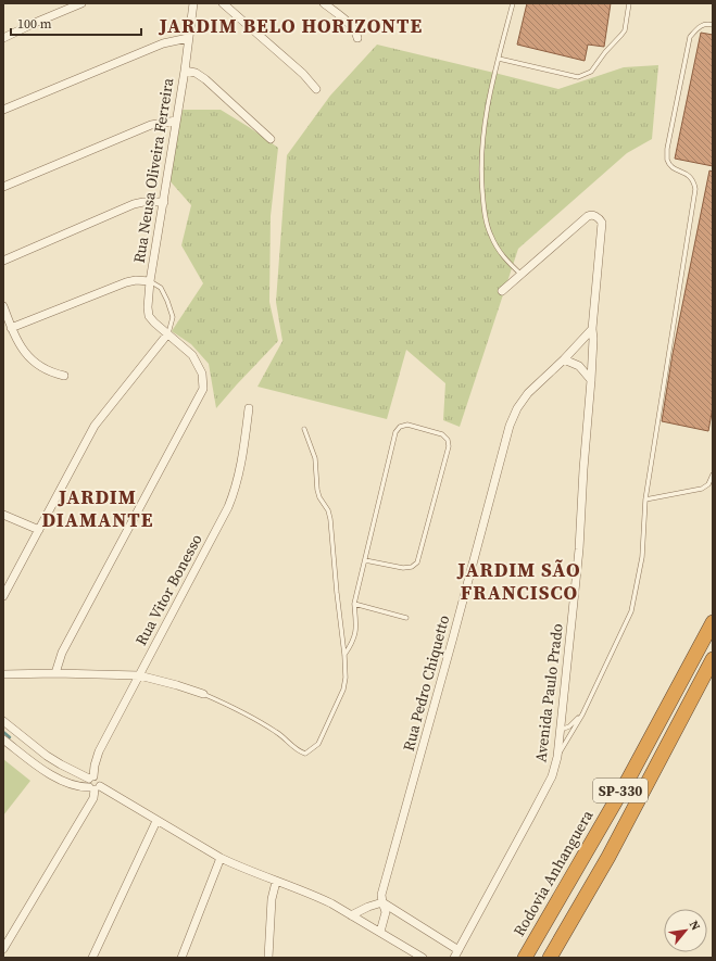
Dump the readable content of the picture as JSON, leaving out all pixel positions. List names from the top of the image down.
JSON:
{
  "streets": {
    "highway": ["SP-330", "Rodovia Anhanguera"],
    "street": [
      "Rua Neusa Oliveira Ferreira",
      "Rua Vitor Bonesso",
      "Rua Pedro Chiquetto",
      "Avenida Paulo Prado"
    ]
  },
  "crossings": [
    ["Rua Pedro Chiquetto", "Avenida Paulo Prado"]
  ],
  "districts": ["JARDIM BELO HORIZONTE", "JARDIM DIAMANTE", "JARDIM SÃO FRANCISCO"],
  "scale_bar": "100 m",
  "north": "top right"
}
